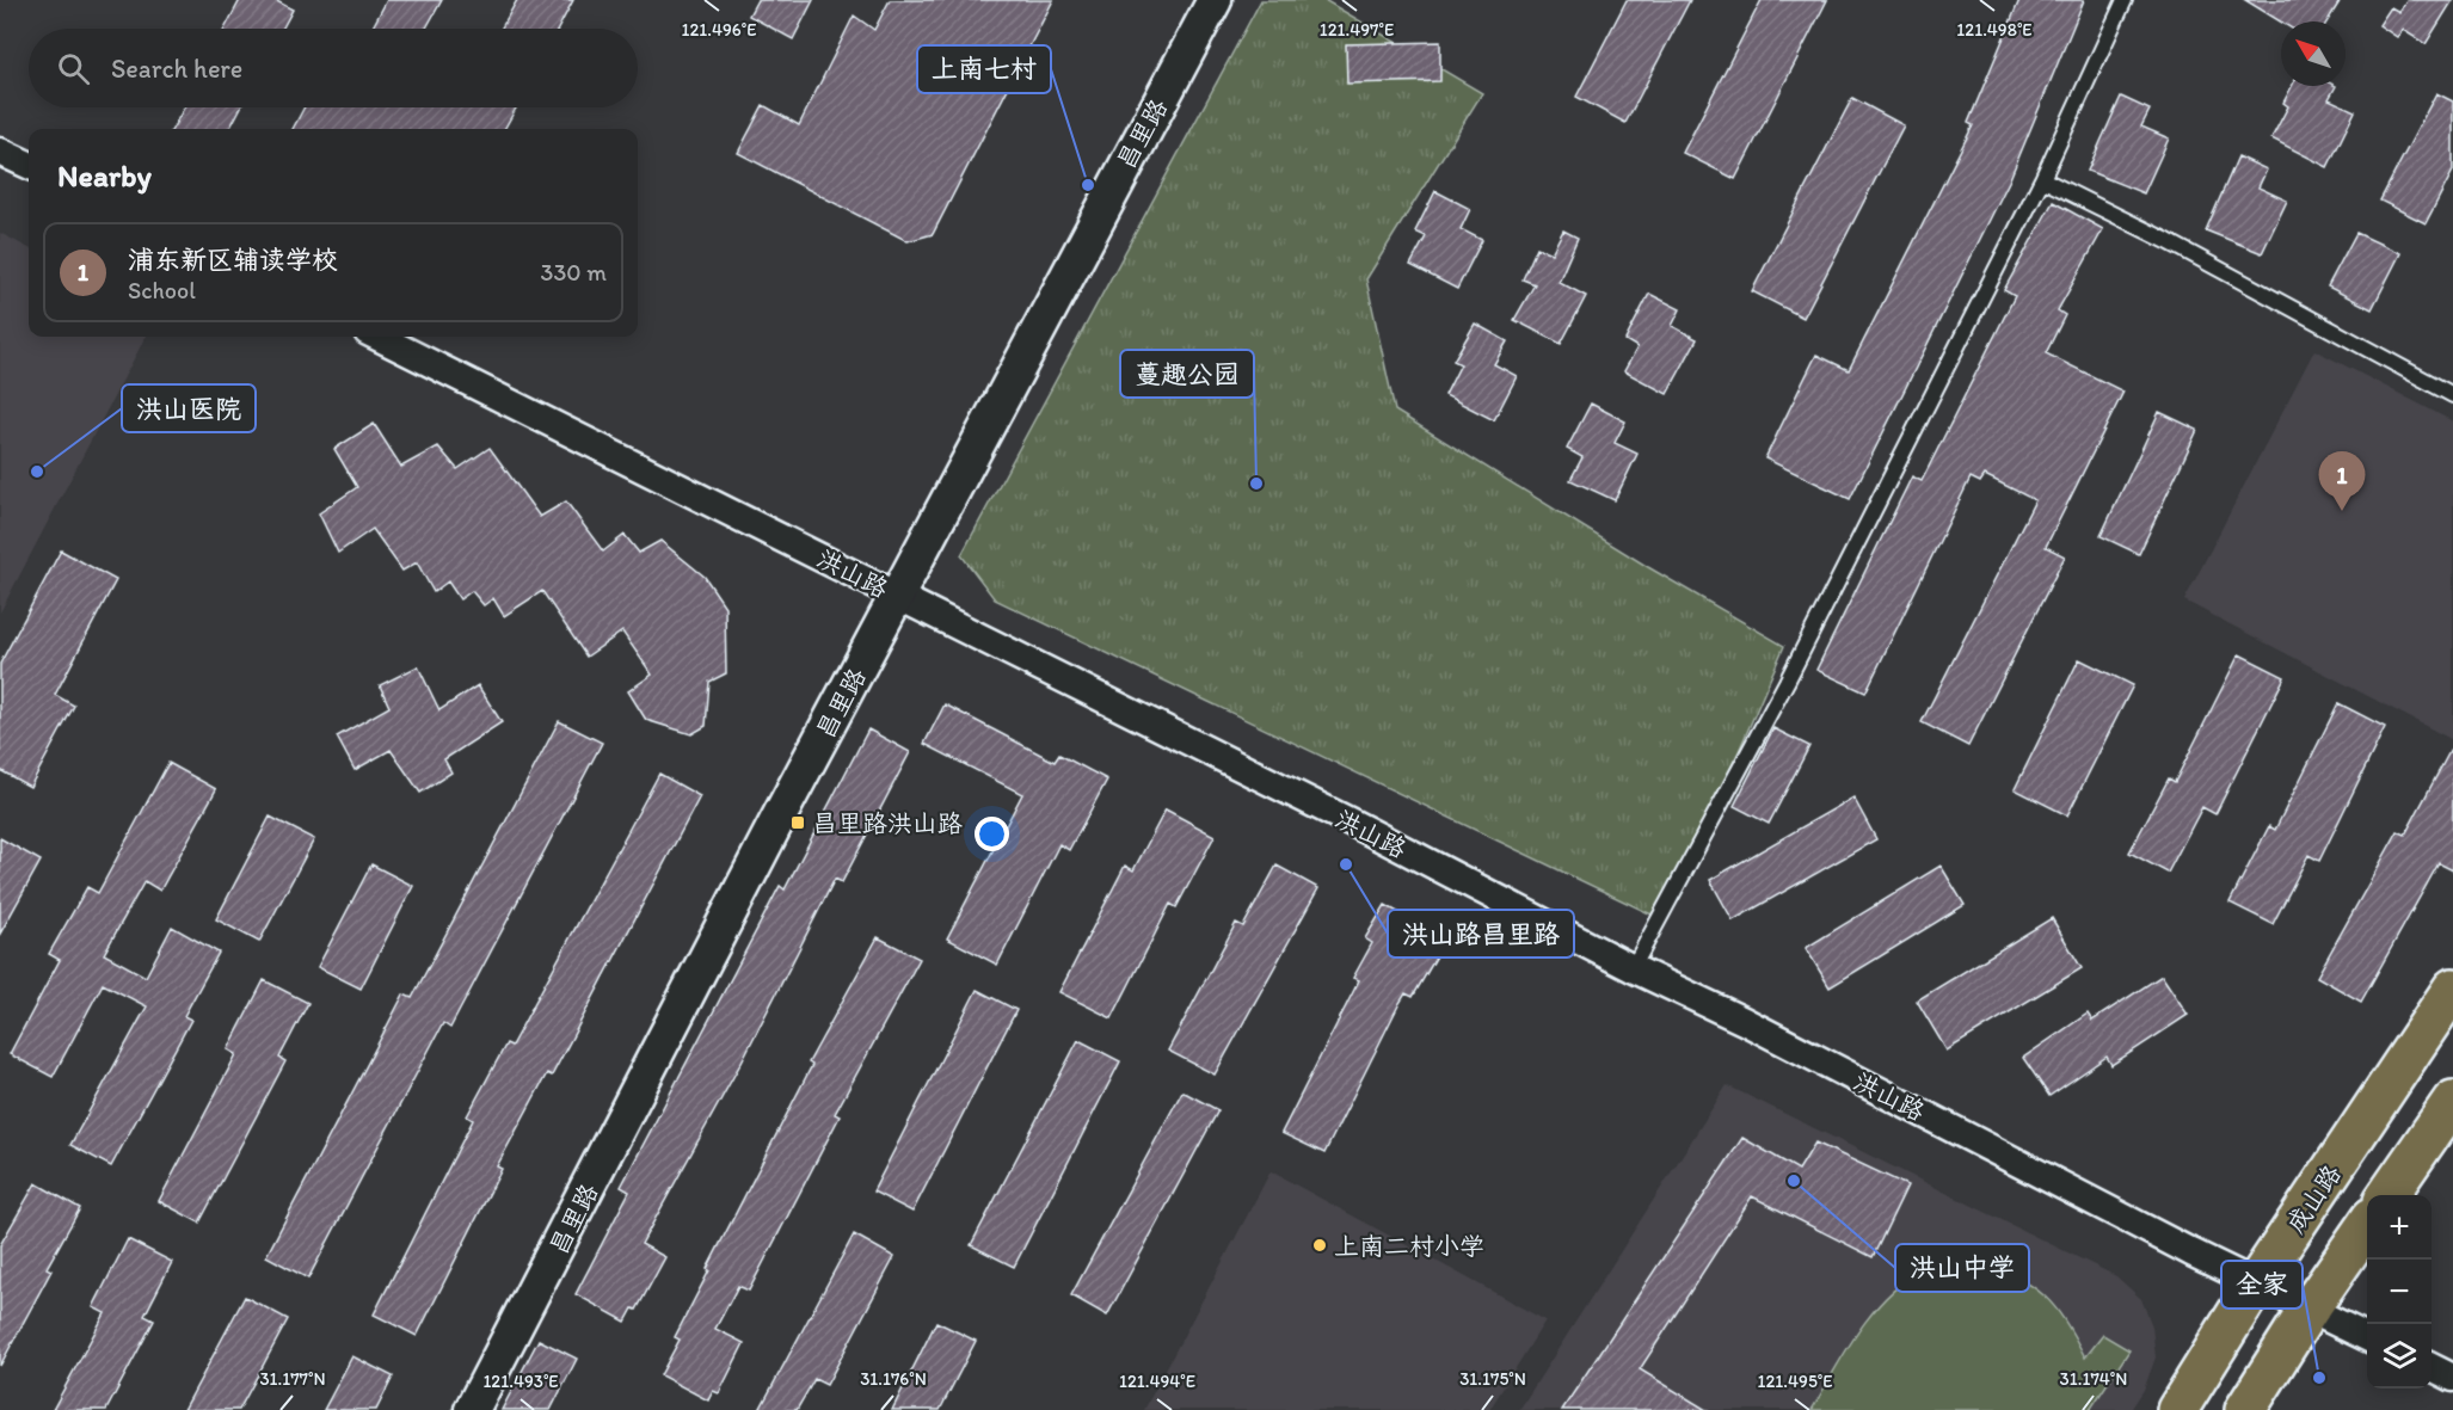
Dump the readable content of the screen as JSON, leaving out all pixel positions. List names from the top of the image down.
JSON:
{
  "streets": {
    "main road": ["成山路"],
    "street": ["昌里路", "洪山路"]
  },
  "crossings": [
    ["昌里路", "洪山路"],
    ["洪山路", "成山路"]
  ],
  "places": {
    "other": [
      "上南七村",
      "洪山医院",
      "蔓趣公园",
      "洪山路昌里路",
      "洪山中学",
      "上南二村小学",
      "全家"
    ],
    "transit": ["昌里路洪山路"]
  },
  "north": "top left",
  "page": {
    "search": "Search here",
    "heading": "Nearby",
    "list": [
      {
        "mark": "1",
        "name": "浦东新区辅读学校",
        "note": "School",
        "value": "330 m"
      }
    ],
    "pins": "1",
    "map_buttons": ["+", "−"]
  },
  "coordinates": [
    "121.496°E",
    "121.497°E",
    "121.498°E",
    "31.177°N",
    "31.176°N",
    "31.175°N",
    "31.174°N",
    "121.493°E",
    "121.494°E",
    "121.495°E"
  ]
}
